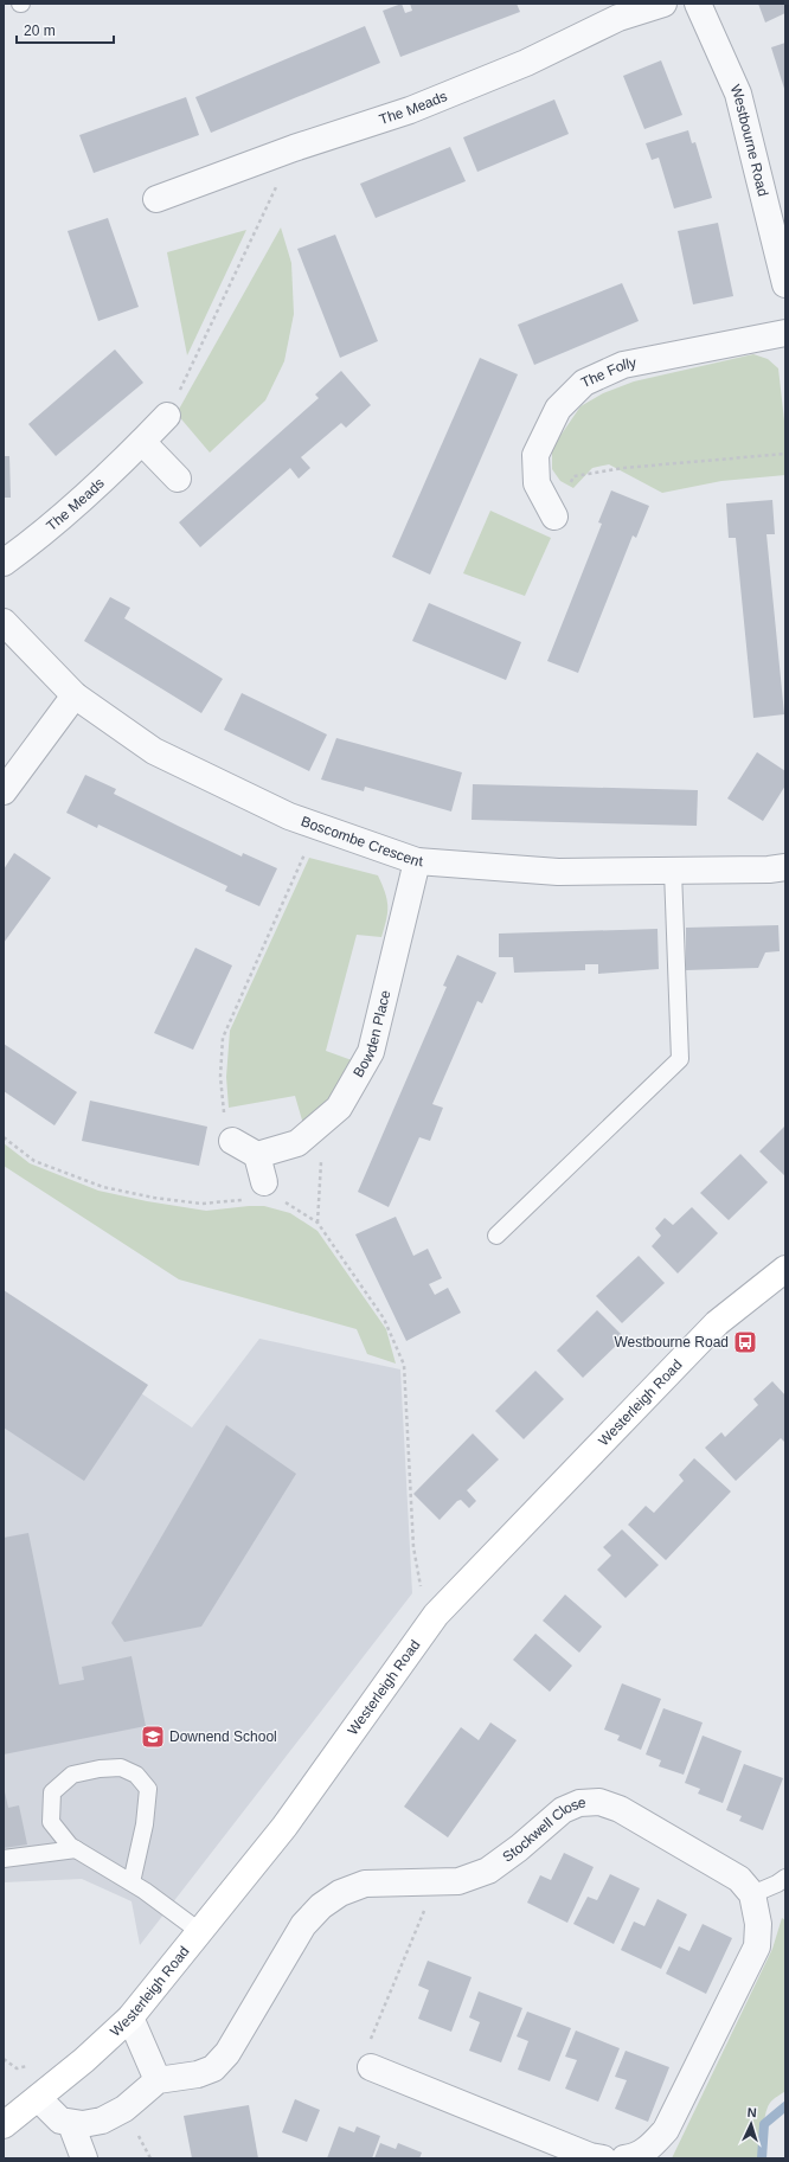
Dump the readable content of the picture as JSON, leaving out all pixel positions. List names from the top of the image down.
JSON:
{
  "streets": {
    "street": [
      "The Meads",
      "Westbourne Road",
      "The Folly",
      "Boscombe Crescent",
      "Bowden Place",
      "Westerleigh Road",
      "Stockwell Close"
    ]
  },
  "crossings": [
    ["Boscombe Crescent", "Bowden Place"]
  ],
  "places": {
    "bus stop": ["Westbourne Road"],
    "school or university": ["Downend School"]
  },
  "scale_bar": "20 m",
  "north": "top"
}
